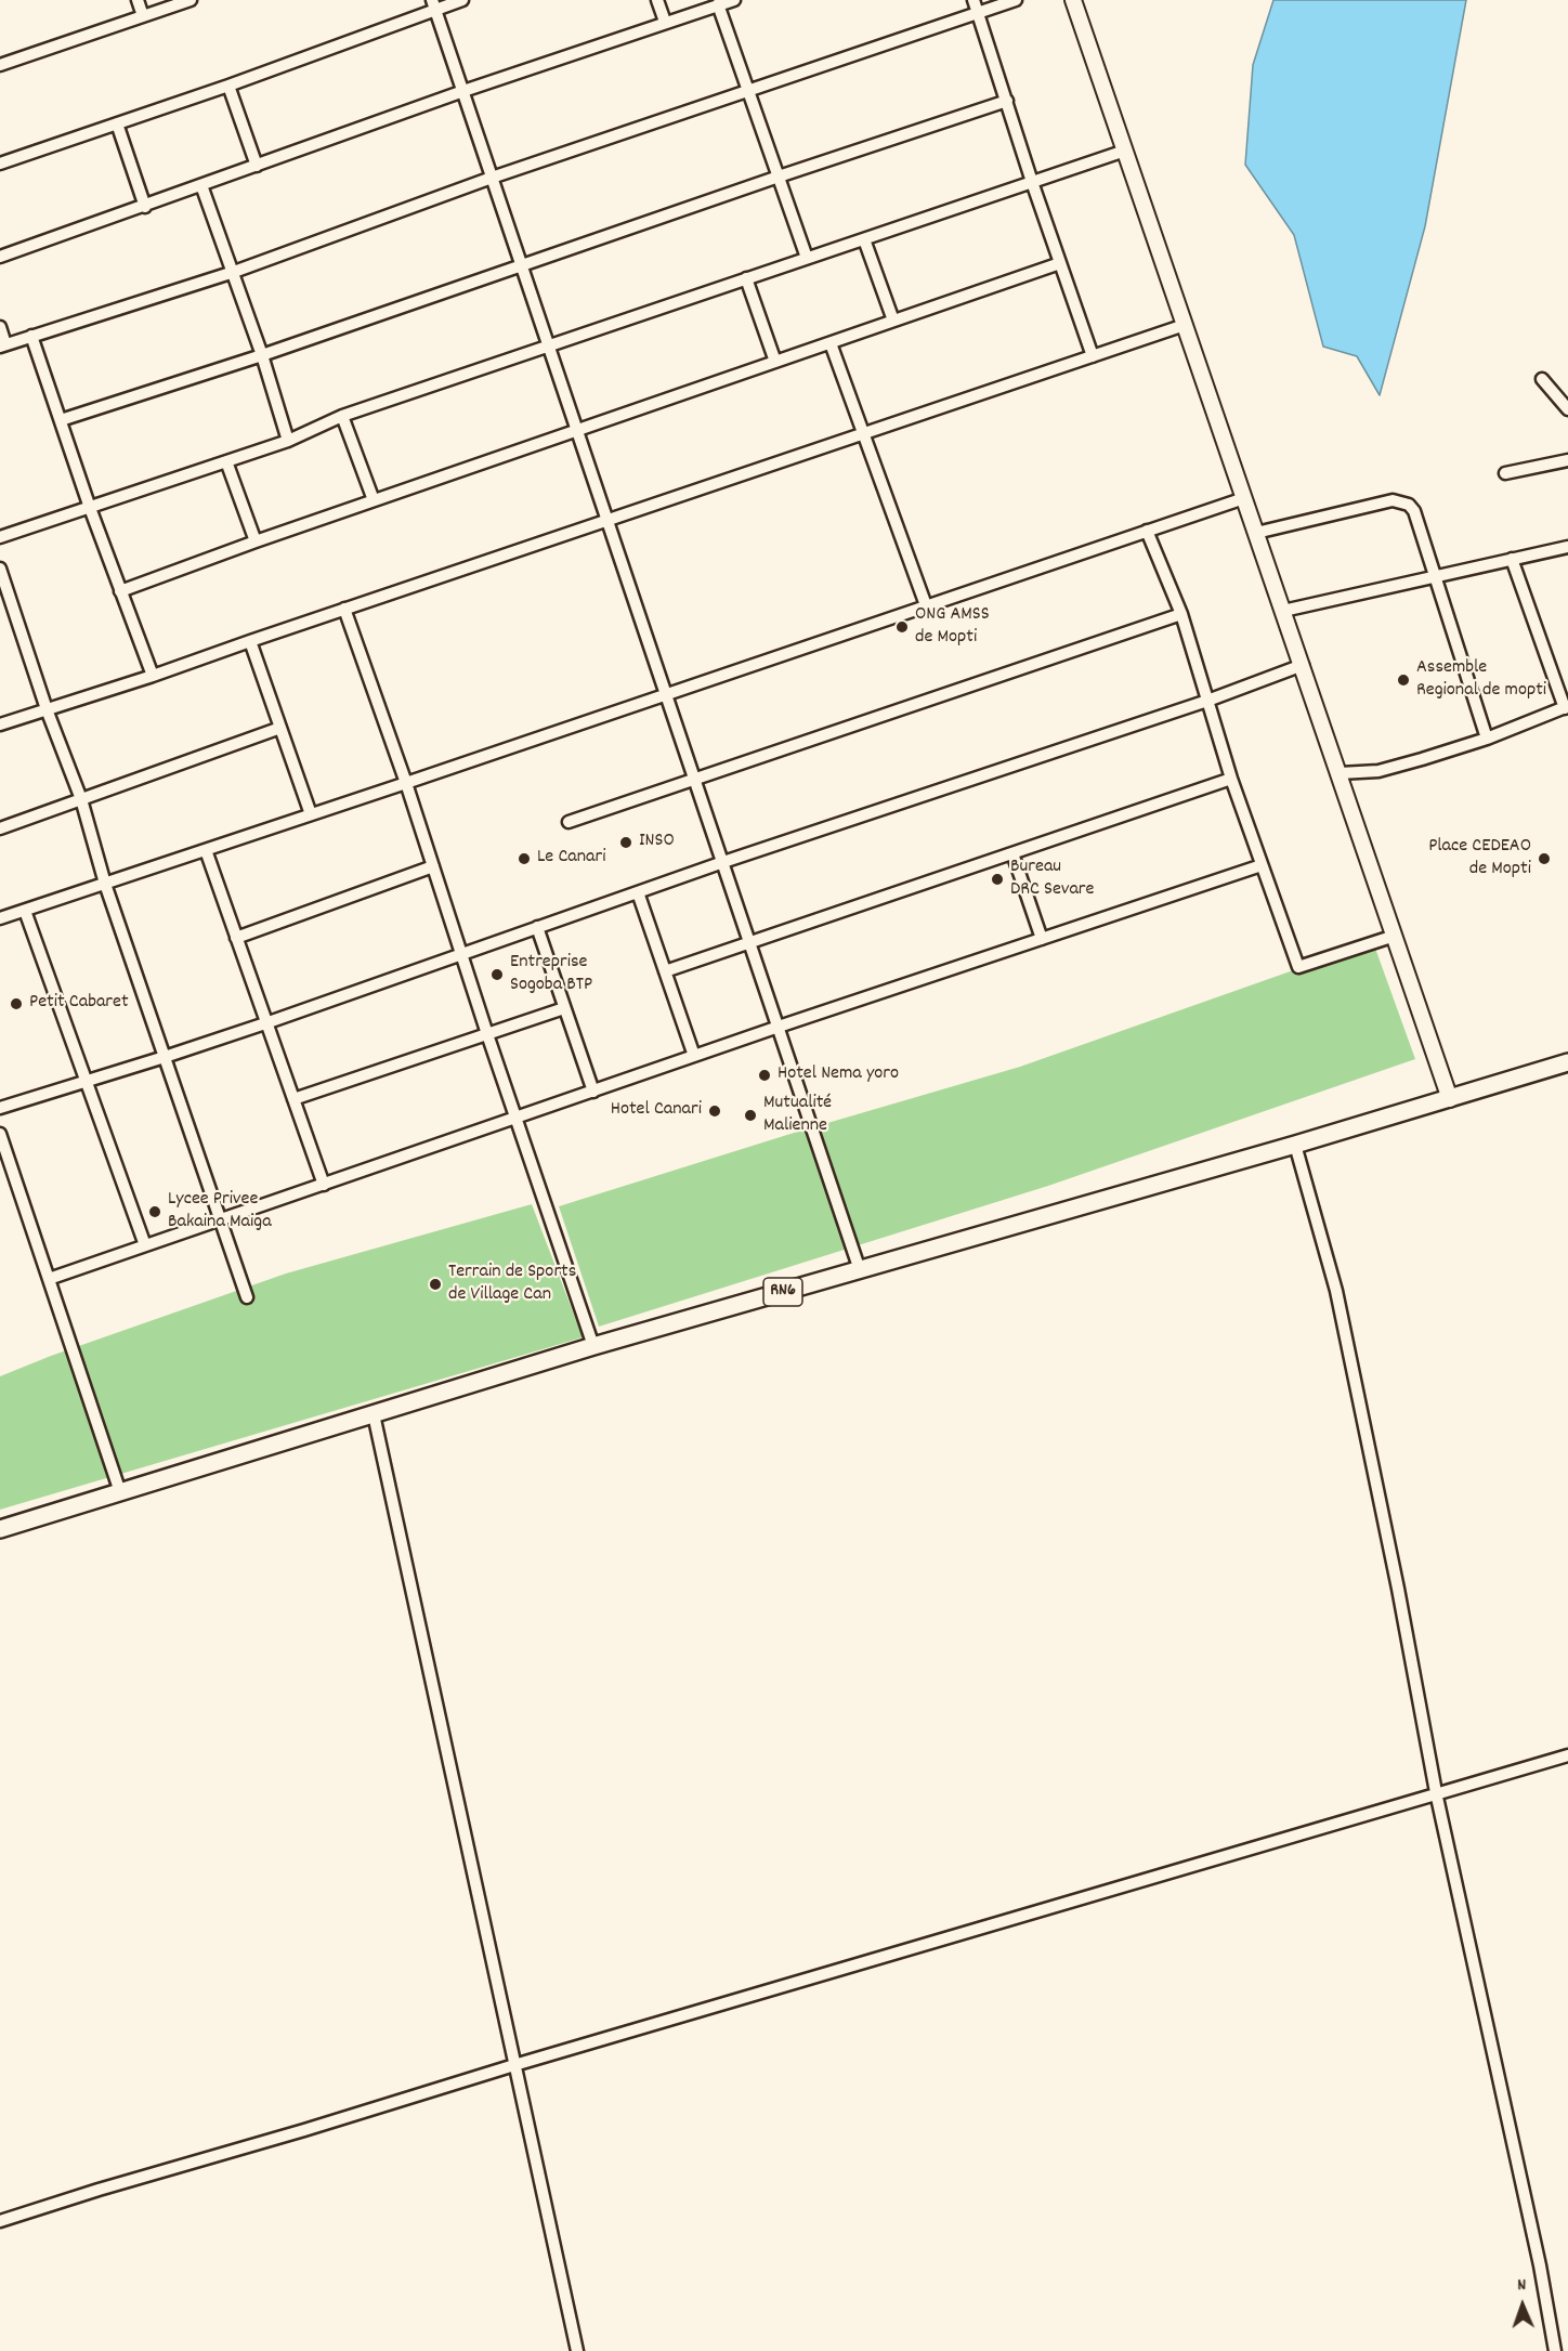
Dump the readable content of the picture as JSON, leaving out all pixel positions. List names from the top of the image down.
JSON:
{
  "streets": {
    "main road": ["RN6"]
  },
  "places": [
    "ONG AMSS de Mopti",
    "Assemble Regional de mopti",
    "INSO",
    "Le Canari",
    "Place CEDEAO de Mopti",
    "Bureau DRC Sevare",
    "Entreprise Sogoba BTP",
    "Petit Cabaret",
    "Hotel Nema yoro",
    "Hotel Canari",
    "Mutualité Malienne",
    "Lycee Privee Bakaina Maiga",
    "Terrain de Sports de Village Can"
  ],
  "north": "top"
}
